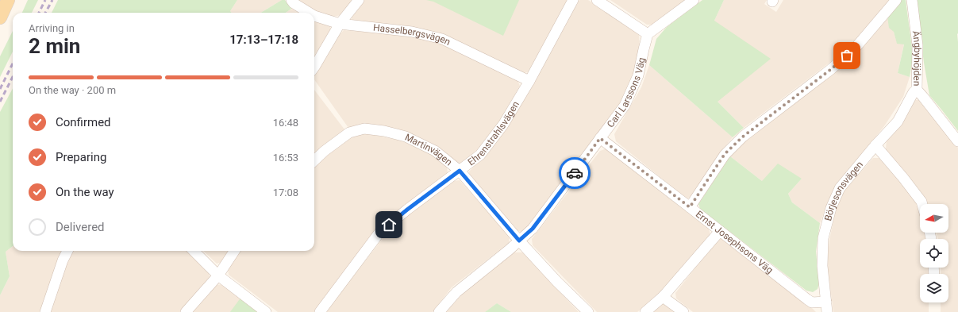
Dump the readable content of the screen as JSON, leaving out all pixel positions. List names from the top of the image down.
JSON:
{
  "streets": {
    "street": [
      "Hasselbergsvägen",
      "Ängbyhöjden",
      "Carl Larssons Väg",
      "Ehrenstrahlsvägen",
      "Martinvägen",
      "Börjesonsvägen",
      "Ernst Josephsons Väg"
    ]
  },
  "crossings": [
    ["Hasselbergsvägen", "Ehrenstrahlsvägen"],
    ["Ängbyhöjden", "Börjesonsvägen"],
    ["Carl Larssons Väg", "Martinvägen"],
    ["Carl Larssons Väg", "Ernst Josephsons Väg"],
    ["Ehrenstrahlsvägen", "Martinvägen"],
    ["Börjesonsvägen", "Ernst Josephsons Väg"]
  ],
  "north": "left",
  "page": {
    "heading": ["2 min", "Arriving in", "17:13–17:18"],
    "bar": "On the way · 200 m",
    "list": [
      ["Confirmed", "16:48"],
      ["Preparing", "16:53"],
      ["On the way", "17:08"],
      "Delivered"
    ]
  }
}
